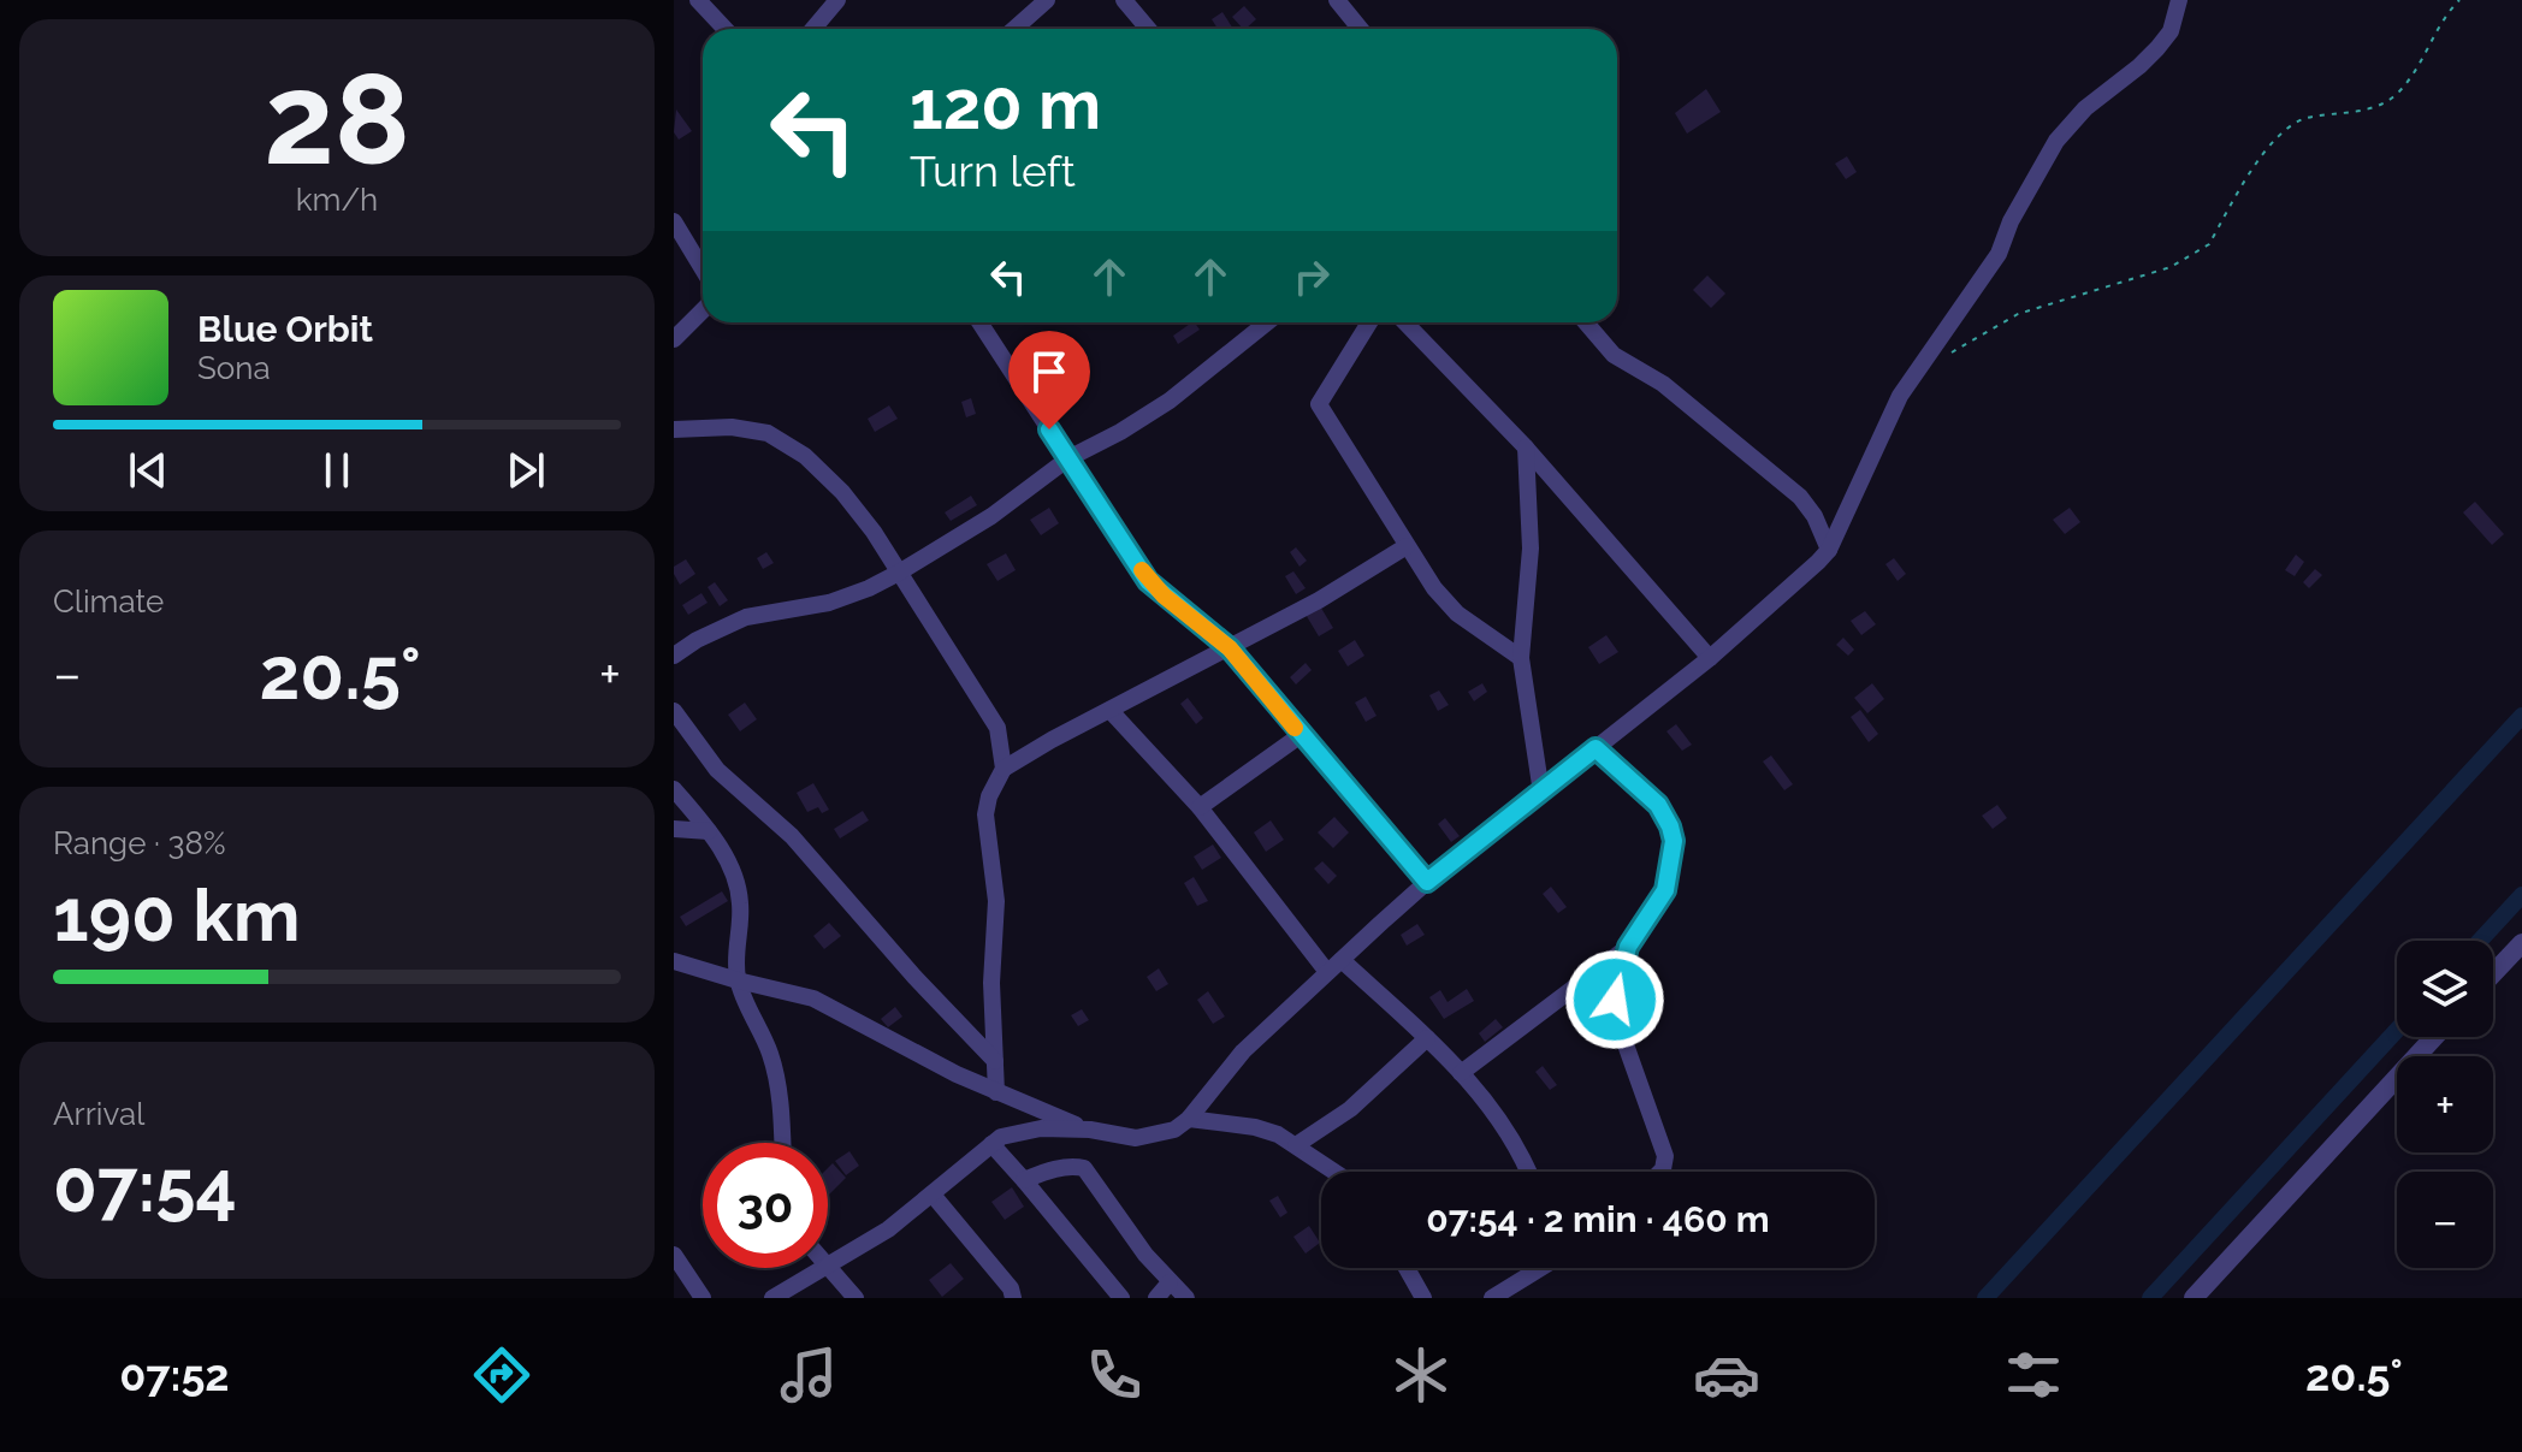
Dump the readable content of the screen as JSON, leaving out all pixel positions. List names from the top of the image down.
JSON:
{
  "page": {
    "tile": [
      ["28", "km/h"],
      "Climate",
      ["Range · 38%", "190 km"],
      ["Arrival", "07:54"]
    ],
    "turn": ["120 m", "Turn left"],
    "song": ["Blue Orbit", "Sona"],
    "heat": ["−", "20.5°", "+"],
    "map_buttons": ["+", "−"],
    "limit": "30",
    "trip": "07:54 · 2 min · 460 m",
    "tabs": ["07:52", "20.5°"]
  }
}
